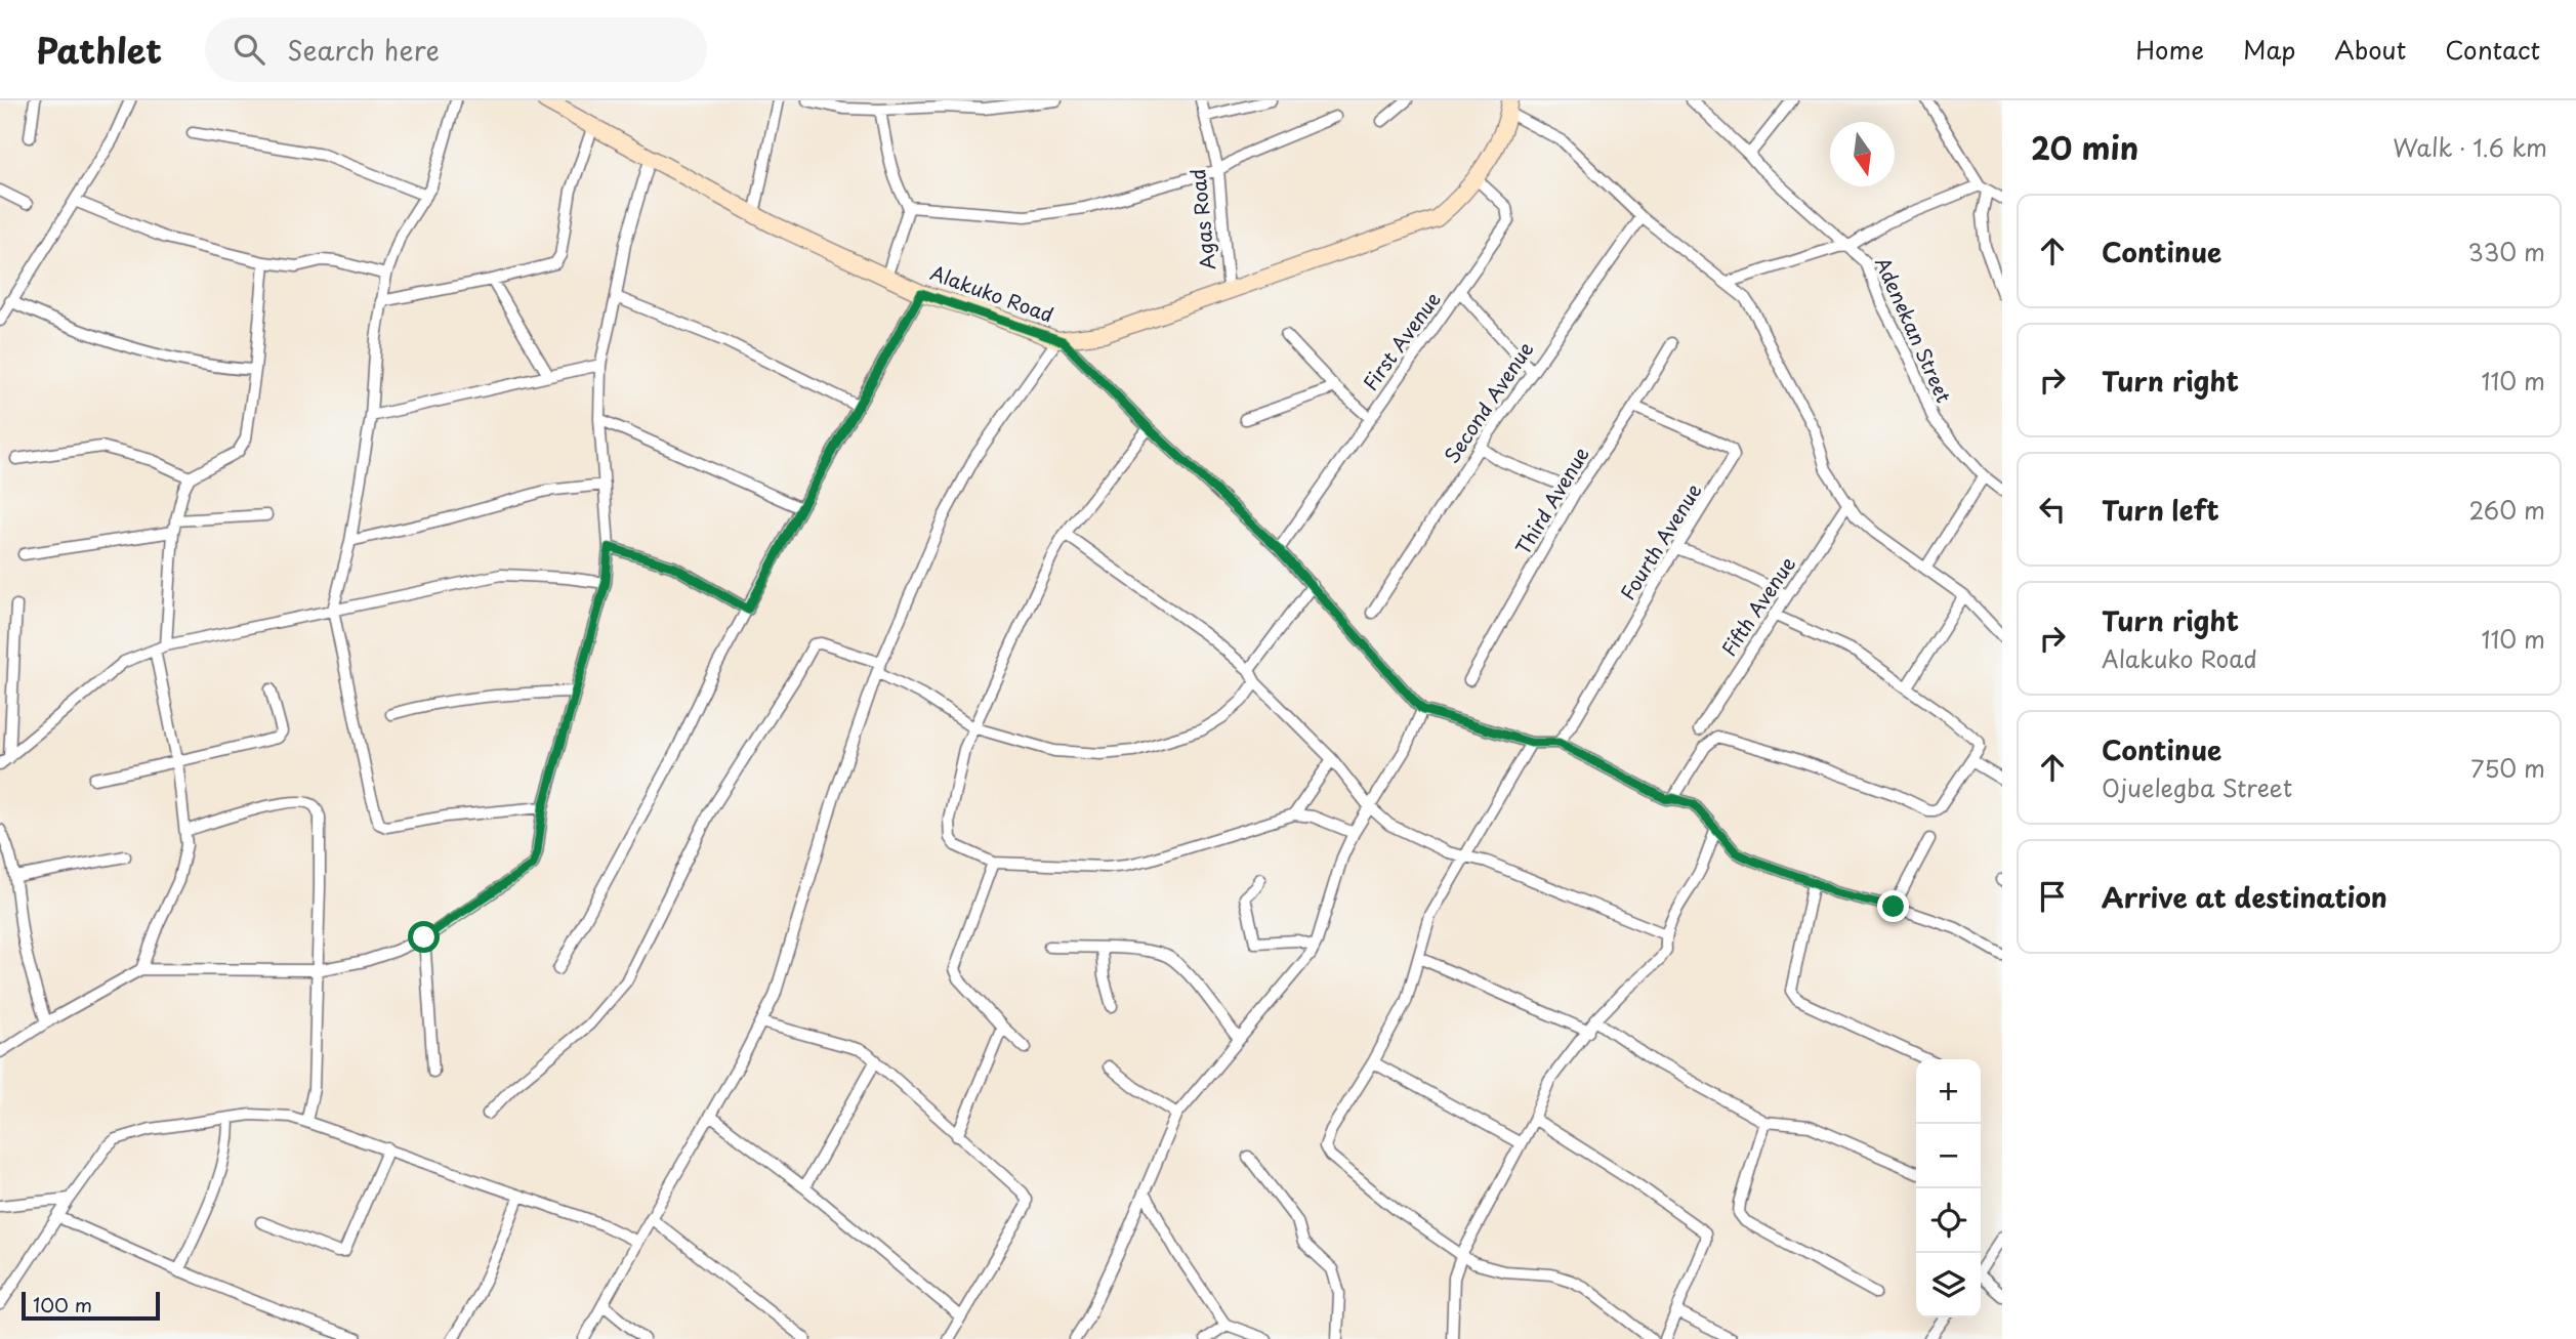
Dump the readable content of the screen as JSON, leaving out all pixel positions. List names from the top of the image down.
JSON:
{
  "streets": {
    "main road": ["Alakuko Road"],
    "street": [
      "Agas Road",
      "Adenekan Street",
      "First Avenue",
      "Second Avenue",
      "Third Avenue",
      "Fourth Avenue",
      "Fifth Avenue"
    ]
  },
  "crossings": [
    ["Agas Road", "Alakuko Road"],
    ["Alakuko Road", "First Avenue"],
    ["Third Avenue", "Fourth Avenue"]
  ],
  "scale_bar": "100 m",
  "north": "bottom",
  "page": {
    "header": "Pathlet",
    "search": "Search here",
    "nav": [
      "Home",
      "Map",
      "About",
      "Contact"
    ],
    "heading": ["20 min", "Walk · 1.6 km"],
    "list": [
      ["Continue", "330 m"],
      ["Turn right", "110 m"],
      ["Turn left", "260 m"],
      ["Turn right", "Alakuko Road", "110 m"],
      ["Continue", "Ojuelegba Street", "750 m"],
      "Arrive at destination"
    ],
    "map_buttons": ["+", "−"],
    "scale": "100 m"
  }
}
